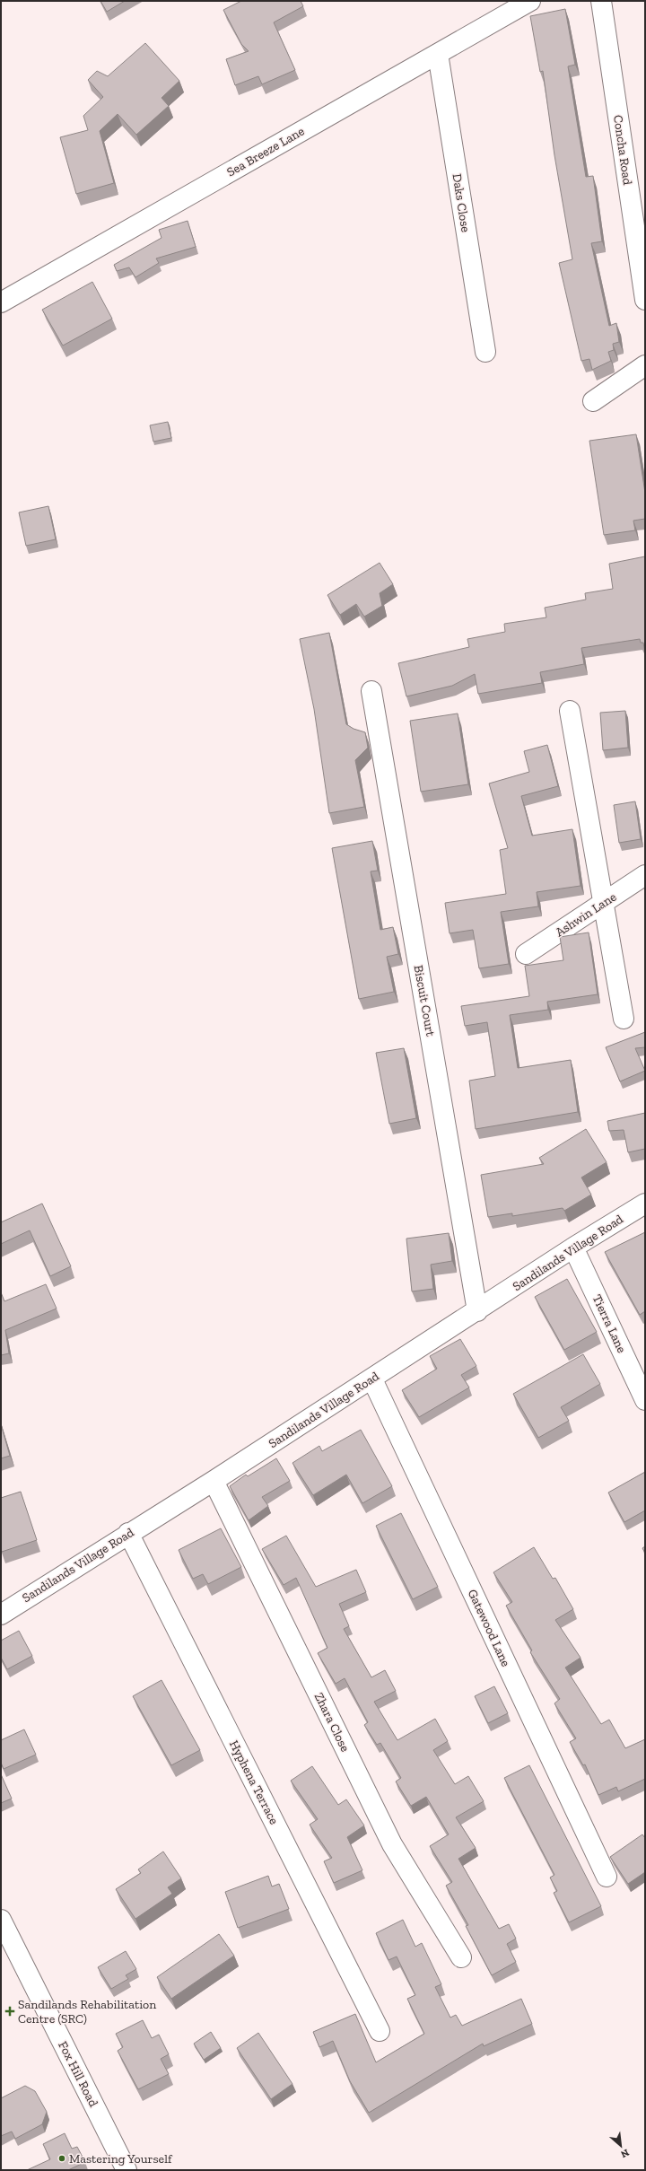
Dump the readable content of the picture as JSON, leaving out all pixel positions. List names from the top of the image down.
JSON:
{
  "streets": {
    "street": [
      "Concha Road",
      "Sea Breeze Lane",
      "Daks Close",
      "Ashwin Lane",
      "Biscuit Court",
      "Sandilands Village Road",
      "Tierra Lane",
      "Gatewood Lane",
      "Zhara Close",
      "Hyphena Terrace",
      "Fox Hill Road"
    ]
  },
  "crossings": [
    ["Sea Breeze Lane", "Daks Close"],
    ["Biscuit Court", "Sandilands Village Road"],
    ["Sandilands Village Road", "Tierra Lane"],
    ["Sandilands Village Road", "Gatewood Lane"],
    ["Sandilands Village Road", "Zhara Close"],
    ["Sandilands Village Road", "Hyphena Terrace"]
  ],
  "places": {
    "health": ["Sandilands Rehabilitation Centre (SRC)"],
    "other": ["Mastering Yourself"]
  },
  "north": "bottom right"
}
